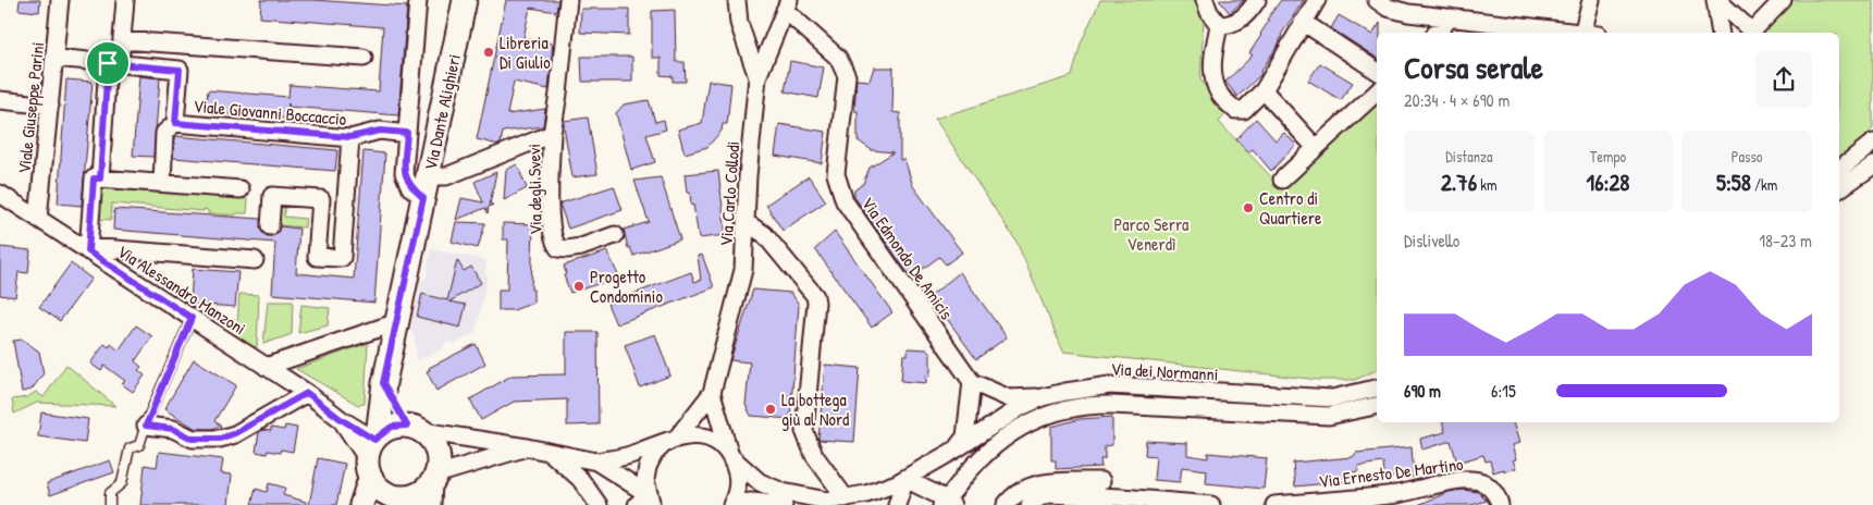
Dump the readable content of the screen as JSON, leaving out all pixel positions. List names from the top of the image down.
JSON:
{
  "streets": {
    "main road": ["Via Dante Alighieri"],
    "street": [
      "Viale Giuseppe Parini",
      "Viale Giovanni Boccaccio",
      "Via degli Svevi",
      "Via Carlo Collodi",
      "Via Edmondo De Amicis",
      "Via Alessandro Manzoni",
      "Via dei Normanni",
      "Via Ernesto De Martino"
    ]
  },
  "crossings": [
    ["Viale Giuseppe Parini", "Viale Giovanni Boccaccio"],
    ["Viale Giuseppe Parini", "Via Alessandro Manzoni"],
    ["Via Dante Alighieri", "Via degli Svevi"],
    ["Via Dante Alighieri", "Via Alessandro Manzoni"],
    ["Via Carlo Collodi", "Via Edmondo De Amicis"]
  ],
  "parks": ["Parco Serra Venerdì"],
  "places": [
    "Libreria Di Giulio",
    "Centro di Quartiere",
    "Progetto Condominio",
    "La bottega giù al Nord"
  ],
  "page": {
    "heading": ["Corsa serale", "20:34 · 4 × 690 m"],
    "stats": [
      ["Distanza", "2.76 km"],
      ["Tempo", "16:28"],
      ["Passo", "5:58 /km"]
    ],
    "chart": ["Dislivello", "18–23 m"],
    "list": [
      {
        "name": "690 m",
        "note": "6:15"
      }
    ]
  }
}
